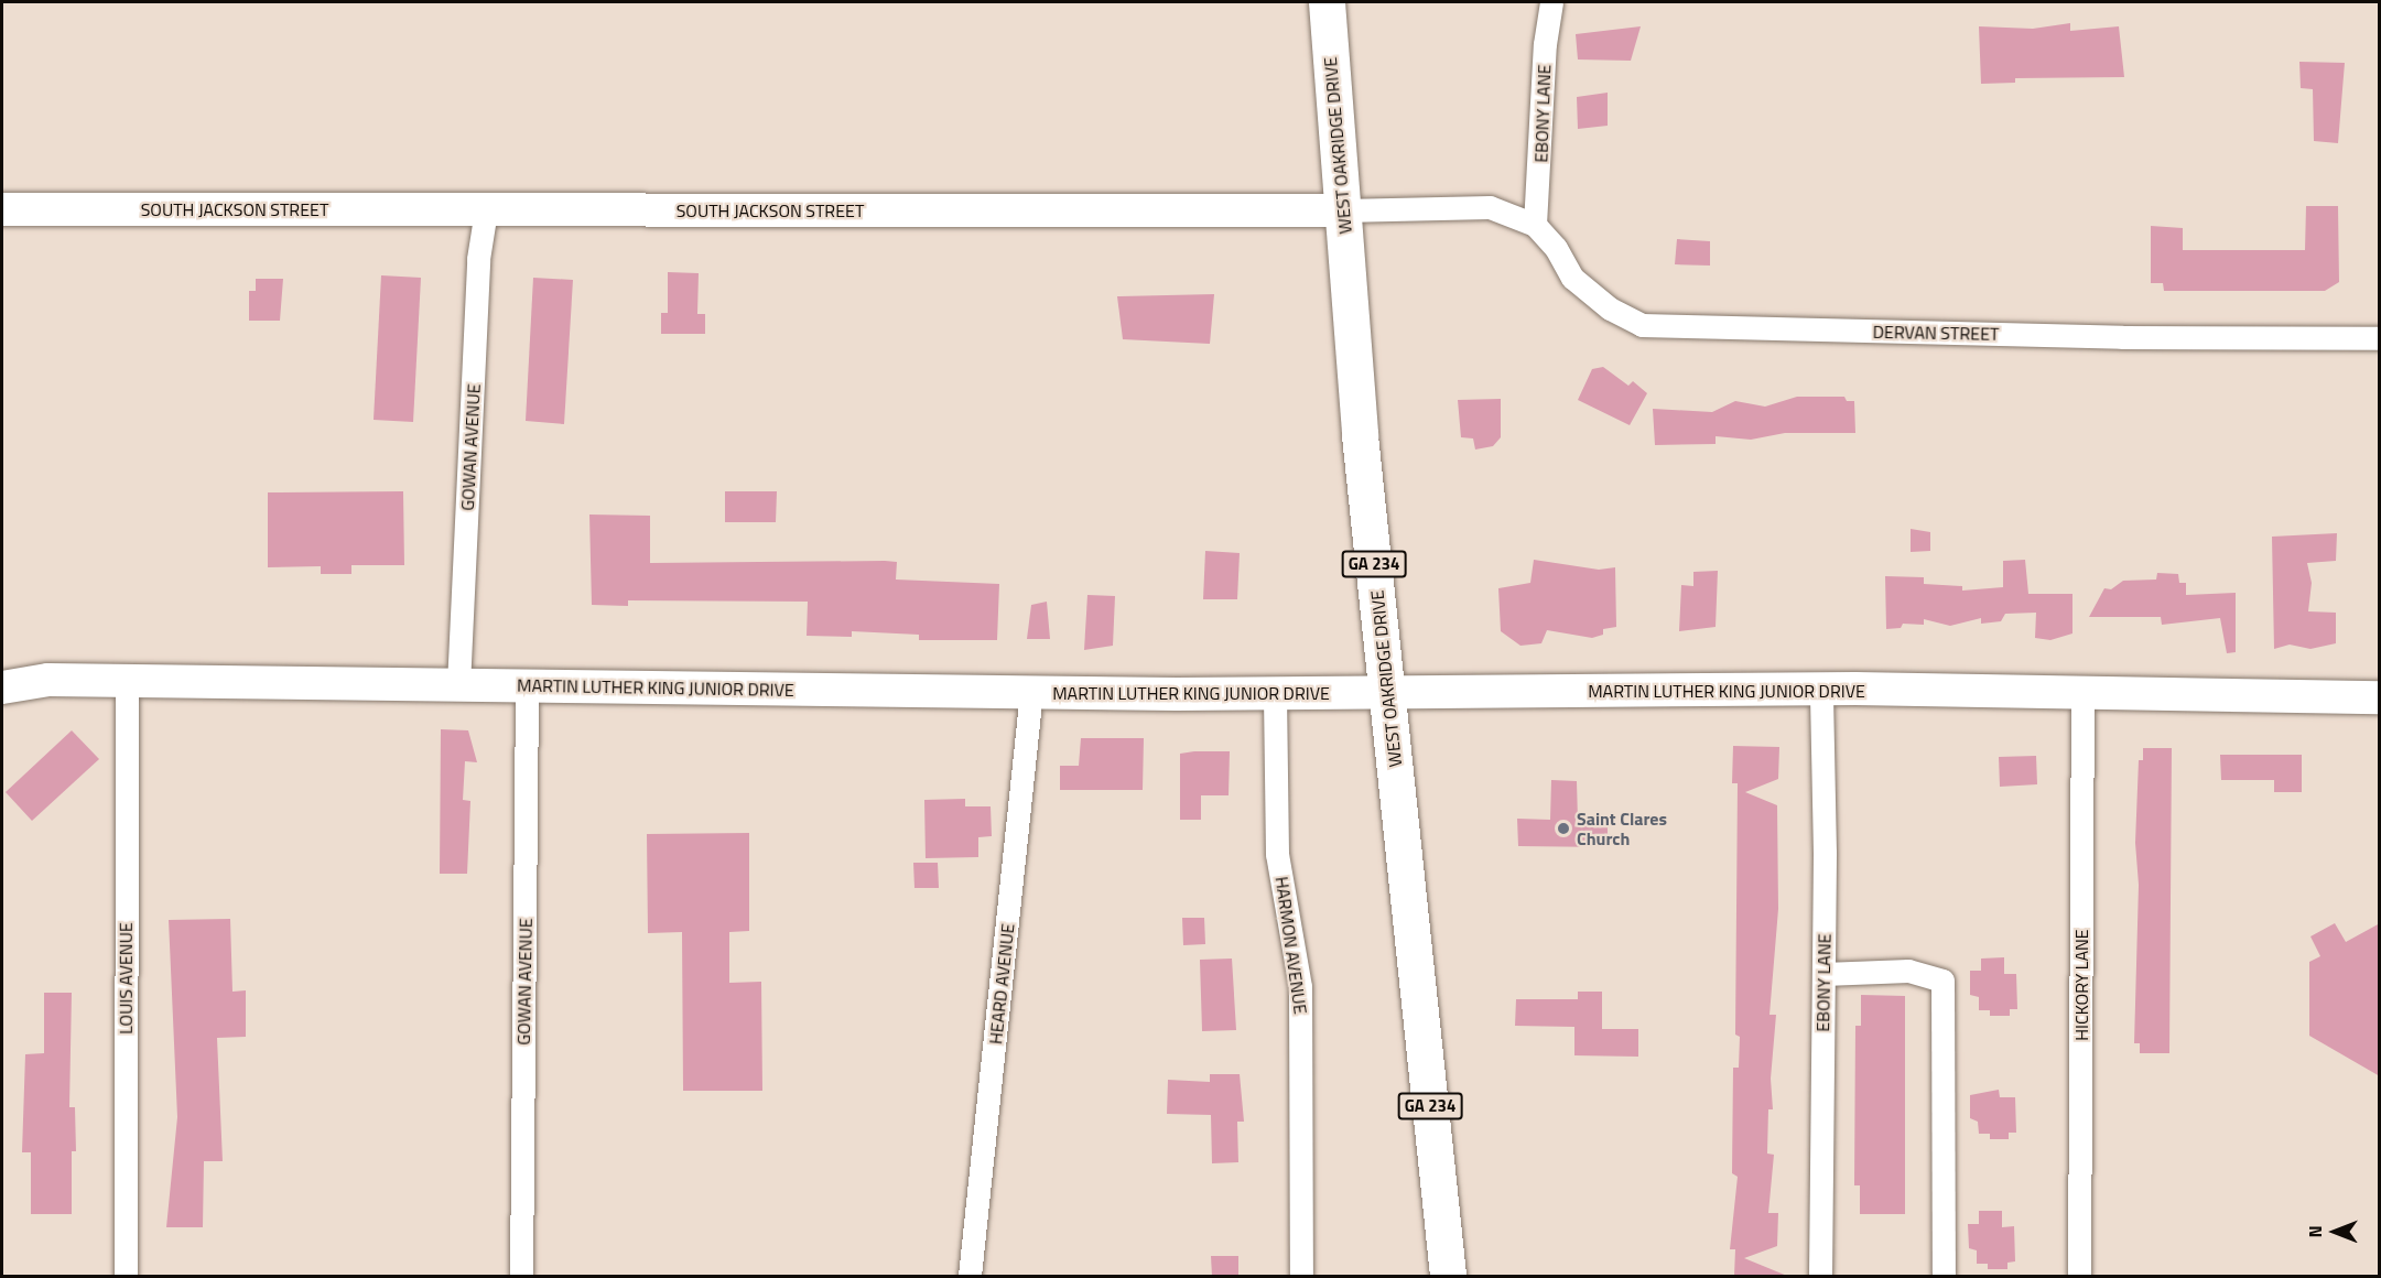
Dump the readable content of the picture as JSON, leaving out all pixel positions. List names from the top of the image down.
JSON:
{
  "streets": {
    "main road": ["WEST OAKRIDGE DRIVE", "GA 234"],
    "street": [
      "EBONY LANE",
      "SOUTH JACKSON STREET",
      "DERVAN STREET",
      "GOWAN AVENUE",
      "MARTIN LUTHER KING JUNIOR DRIVE",
      "HARMON AVENUE",
      "LOUIS AVENUE",
      "HEARD AVENUE",
      "HICKORY LANE"
    ]
  },
  "crossings": [
    ["EBONY LANE", "SOUTH JACKSON STREET"],
    ["EBONY LANE", "DERVAN STREET"],
    ["EBONY LANE", "MARTIN LUTHER KING JUNIOR DRIVE"],
    ["WEST OAKRIDGE DRIVE", "SOUTH JACKSON STREET"],
    ["WEST OAKRIDGE DRIVE", "MARTIN LUTHER KING JUNIOR DRIVE"],
    ["SOUTH JACKSON STREET", "DERVAN STREET"],
    ["SOUTH JACKSON STREET", "GOWAN AVENUE"],
    ["GOWAN AVENUE", "MARTIN LUTHER KING JUNIOR DRIVE"],
    ["MARTIN LUTHER KING JUNIOR DRIVE", "HARMON AVENUE"],
    ["MARTIN LUTHER KING JUNIOR DRIVE", "LOUIS AVENUE"],
    ["MARTIN LUTHER KING JUNIOR DRIVE", "HEARD AVENUE"],
    ["MARTIN LUTHER KING JUNIOR DRIVE", "HICKORY LANE"]
  ],
  "places": ["Saint Clares Church"],
  "north": "left"
}
